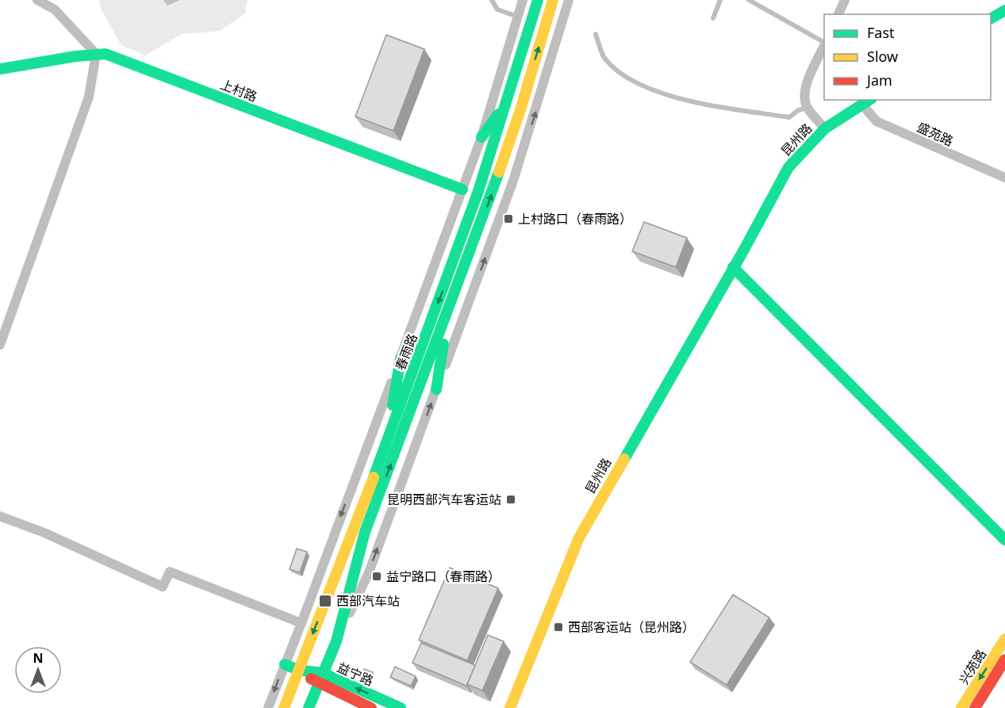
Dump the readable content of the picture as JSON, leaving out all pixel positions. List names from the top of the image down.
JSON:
{
  "streets": {
    "main road": [
      "上村路",
      "昆州路",
      "春雨路",
      "兴苑路",
      "益宁路"
    ],
    "street": ["盛苑路"]
  },
  "crossings": [
    ["盛苑路", "昆州路"],
    ["春雨路", "益宁路"]
  ],
  "places": {
    "transit": [
      "上村路口（春雨路）",
      "昆明西部汽车客运站",
      "益宁路口（春雨路）",
      "西部汽车站",
      "西部客运站（昆州路）"
    ]
  },
  "legend": ["Fast", "Slow", "Jam"],
  "north": "top"
}
